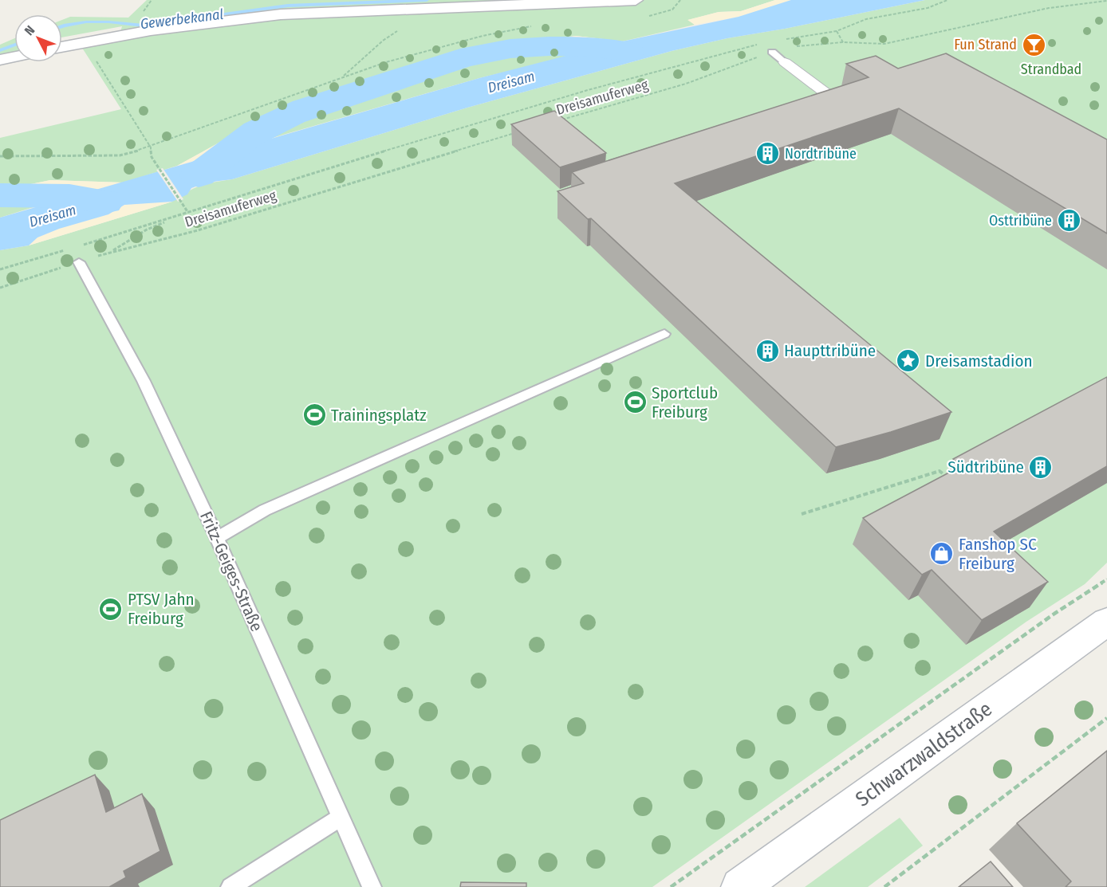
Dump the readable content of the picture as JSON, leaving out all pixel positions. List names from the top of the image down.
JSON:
{
  "streets": {
    "street": ["Schwarzwaldstraße"],
    "lane": ["Fritz-Geiges-Straße"],
    "path": ["Dreisamuferweg"]
  },
  "water": ["Gewerbekanal", "Dreisam"],
  "parks": ["Strandbad"],
  "places": {
    "bar": ["Fun Strand"],
    "building": [
      "Nordtribüne",
      "Osttribüne",
      "Haupttribüne",
      "Südtribüne"
    ],
    "place": ["Dreisamstadion"],
    "sports": ["Sportclub Freiburg", "Trainingsplatz", "PTSV Jahn Freiburg"],
    "shop": ["Fanshop SC Freiburg"]
  },
  "north": "top left"
}
